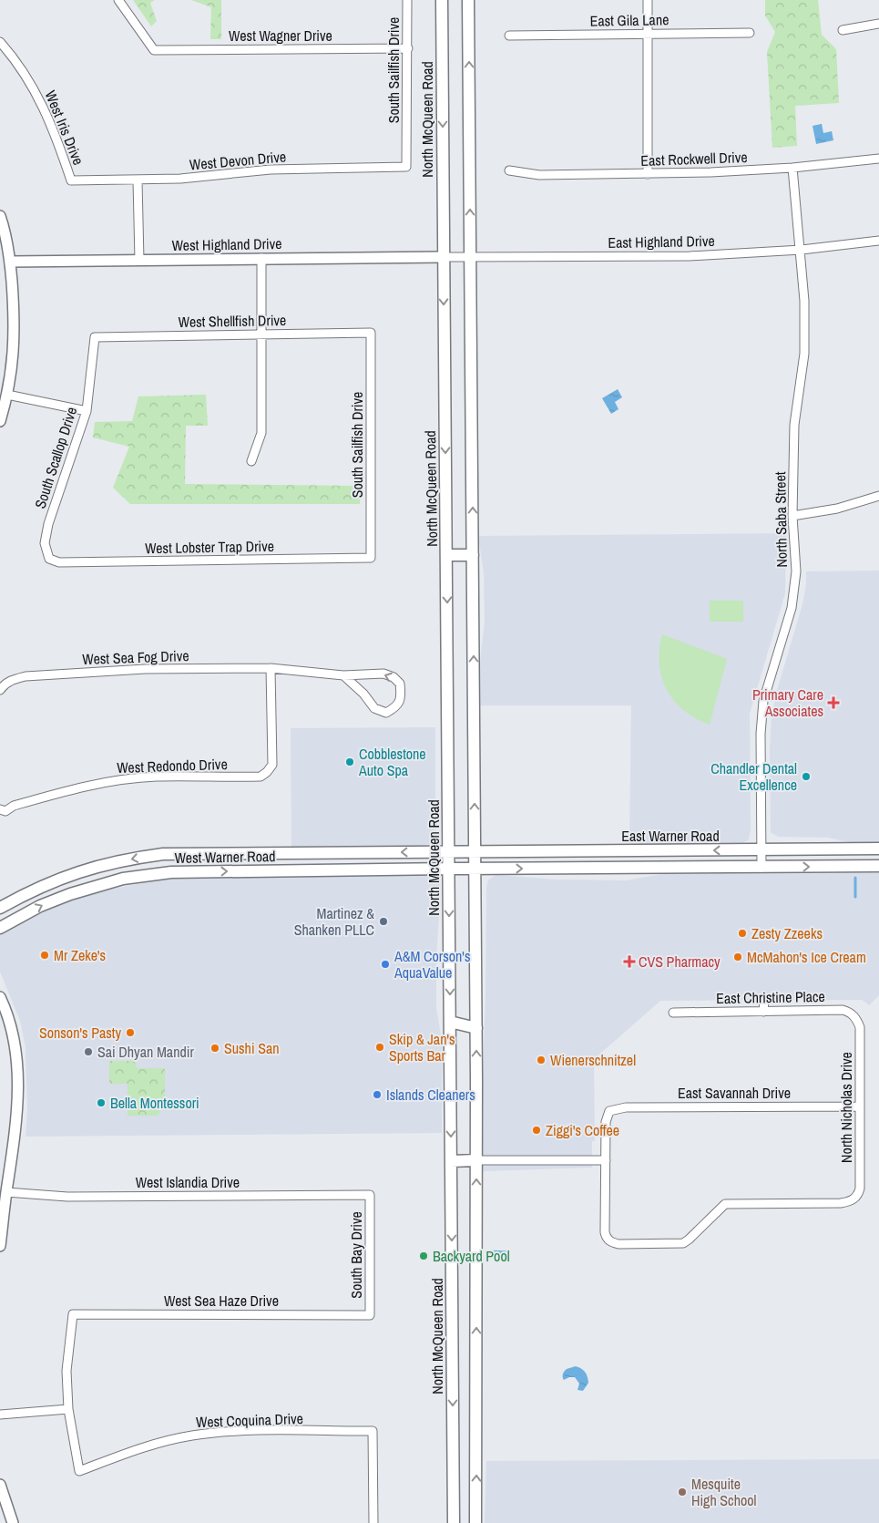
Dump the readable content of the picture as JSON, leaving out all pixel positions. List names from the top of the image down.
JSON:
{
  "streets": {
    "main road": ["North McQueen Road", "East Warner Road", "West Warner Road"],
    "street": [
      "East Gila Lane",
      "West Wagner Drive",
      "South Sailfish Drive",
      "West Iris Drive",
      "East Rockwell Drive",
      "West Devon Drive",
      "East Highland Drive",
      "West Highland Drive",
      "West Shellfish Drive",
      "South Scallop Drive",
      "North Saba Street",
      "West Lobster Trap Drive",
      "West Sea Fog Drive",
      "West Redondo Drive",
      "East Christine Place",
      "East Savannah Drive",
      "North Nicholas Drive",
      "West Islandia Drive",
      "South Bay Drive",
      "West Sea Haze Drive",
      "West Coquina Drive"
    ]
  },
  "crossings": [
    ["West Wagner Drive", "South Sailfish Drive"],
    ["South Sailfish Drive", "West Devon Drive"],
    ["South Sailfish Drive", "West Shellfish Drive"],
    ["South Sailfish Drive", "West Lobster Trap Drive"],
    ["North McQueen Road", "East Highland Drive"],
    ["North McQueen Road", "West Highland Drive"],
    ["North McQueen Road", "West Warner Road"],
    ["West Iris Drive", "West Devon Drive"],
    ["East Rockwell Drive", "North Saba Street"],
    ["East Highland Drive", "West Highland Drive"],
    ["East Highland Drive", "North Saba Street"],
    ["West Shellfish Drive", "South Scallop Drive"],
    ["South Scallop Drive", "West Lobster Trap Drive"],
    ["North Saba Street", "East Warner Road"],
    ["West Sea Fog Drive", "West Redondo Drive"],
    ["East Warner Road", "West Warner Road"],
    ["East Christine Place", "North Nicholas Drive"],
    ["East Savannah Drive", "North Nicholas Drive"],
    ["West Islandia Drive", "South Bay Drive"],
    ["South Bay Drive", "West Sea Haze Drive"],
    ["West Sea Haze Drive", "West Coquina Drive"]
  ],
  "places": {
    "health": ["Primary Care Associates", "CVS Pharmacy"],
    "other": [
      "Cobblestone Auto Spa",
      "Chandler Dental Excellence",
      "Martinez & Shanken PLLC",
      "Zesty Zzeeks",
      "Mr Zeke's",
      "McMahon's Ice Cream",
      "A&M Corson's AquaValue",
      "Sonson's Pasty",
      "Skip & Jan's Sports Bar",
      "Sushi San",
      "Sai Dhyan Mandir",
      "Wienerschnitzel",
      "Islands Cleaners",
      "Bella Montessori",
      "Ziggi's Coffee",
      "Backyard Pool",
      "Mesquite High School"
    ]
  }
}
